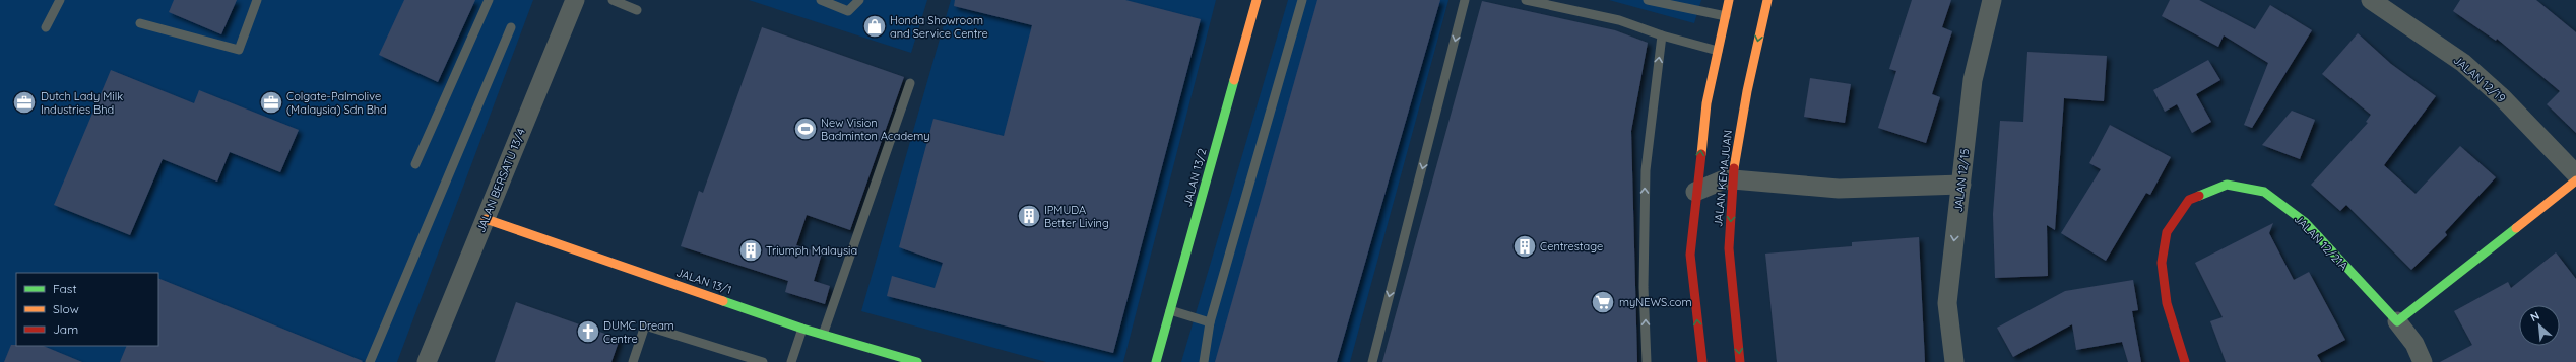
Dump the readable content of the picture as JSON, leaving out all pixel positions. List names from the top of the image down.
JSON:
{
  "streets": {
    "street": [
      "JALAN 12/19",
      "JALAN 13/2",
      "JALAN KEMAJUAN",
      "JALAN BERSATU 13/4",
      "JALAN 12/15",
      "JALAN 12/21A",
      "JALAN 13/1"
    ]
  },
  "crossings": [
    ["JALAN BERSATU 13/4", "JALAN 13/1"]
  ],
  "one_way": ["JALAN 12/15"],
  "places": {
    "shop": ["Honda Showroom and Service Centre"],
    "office": ["Dutch Lady Milk Industries Bhd", "Colgate-Palmolive (Malaysia) Sdn Bhd"],
    "sports": ["New Vision Badminton Academy"],
    "building": ["IPMUDA Better Living", "Centrestage", "Triumph Malaysia"],
    "supermarket": ["myNEWS.com"],
    "church": ["DUMC Dream Centre"]
  },
  "legend": ["Fast", "Slow", "Jam"],
  "north": "top left"
}
